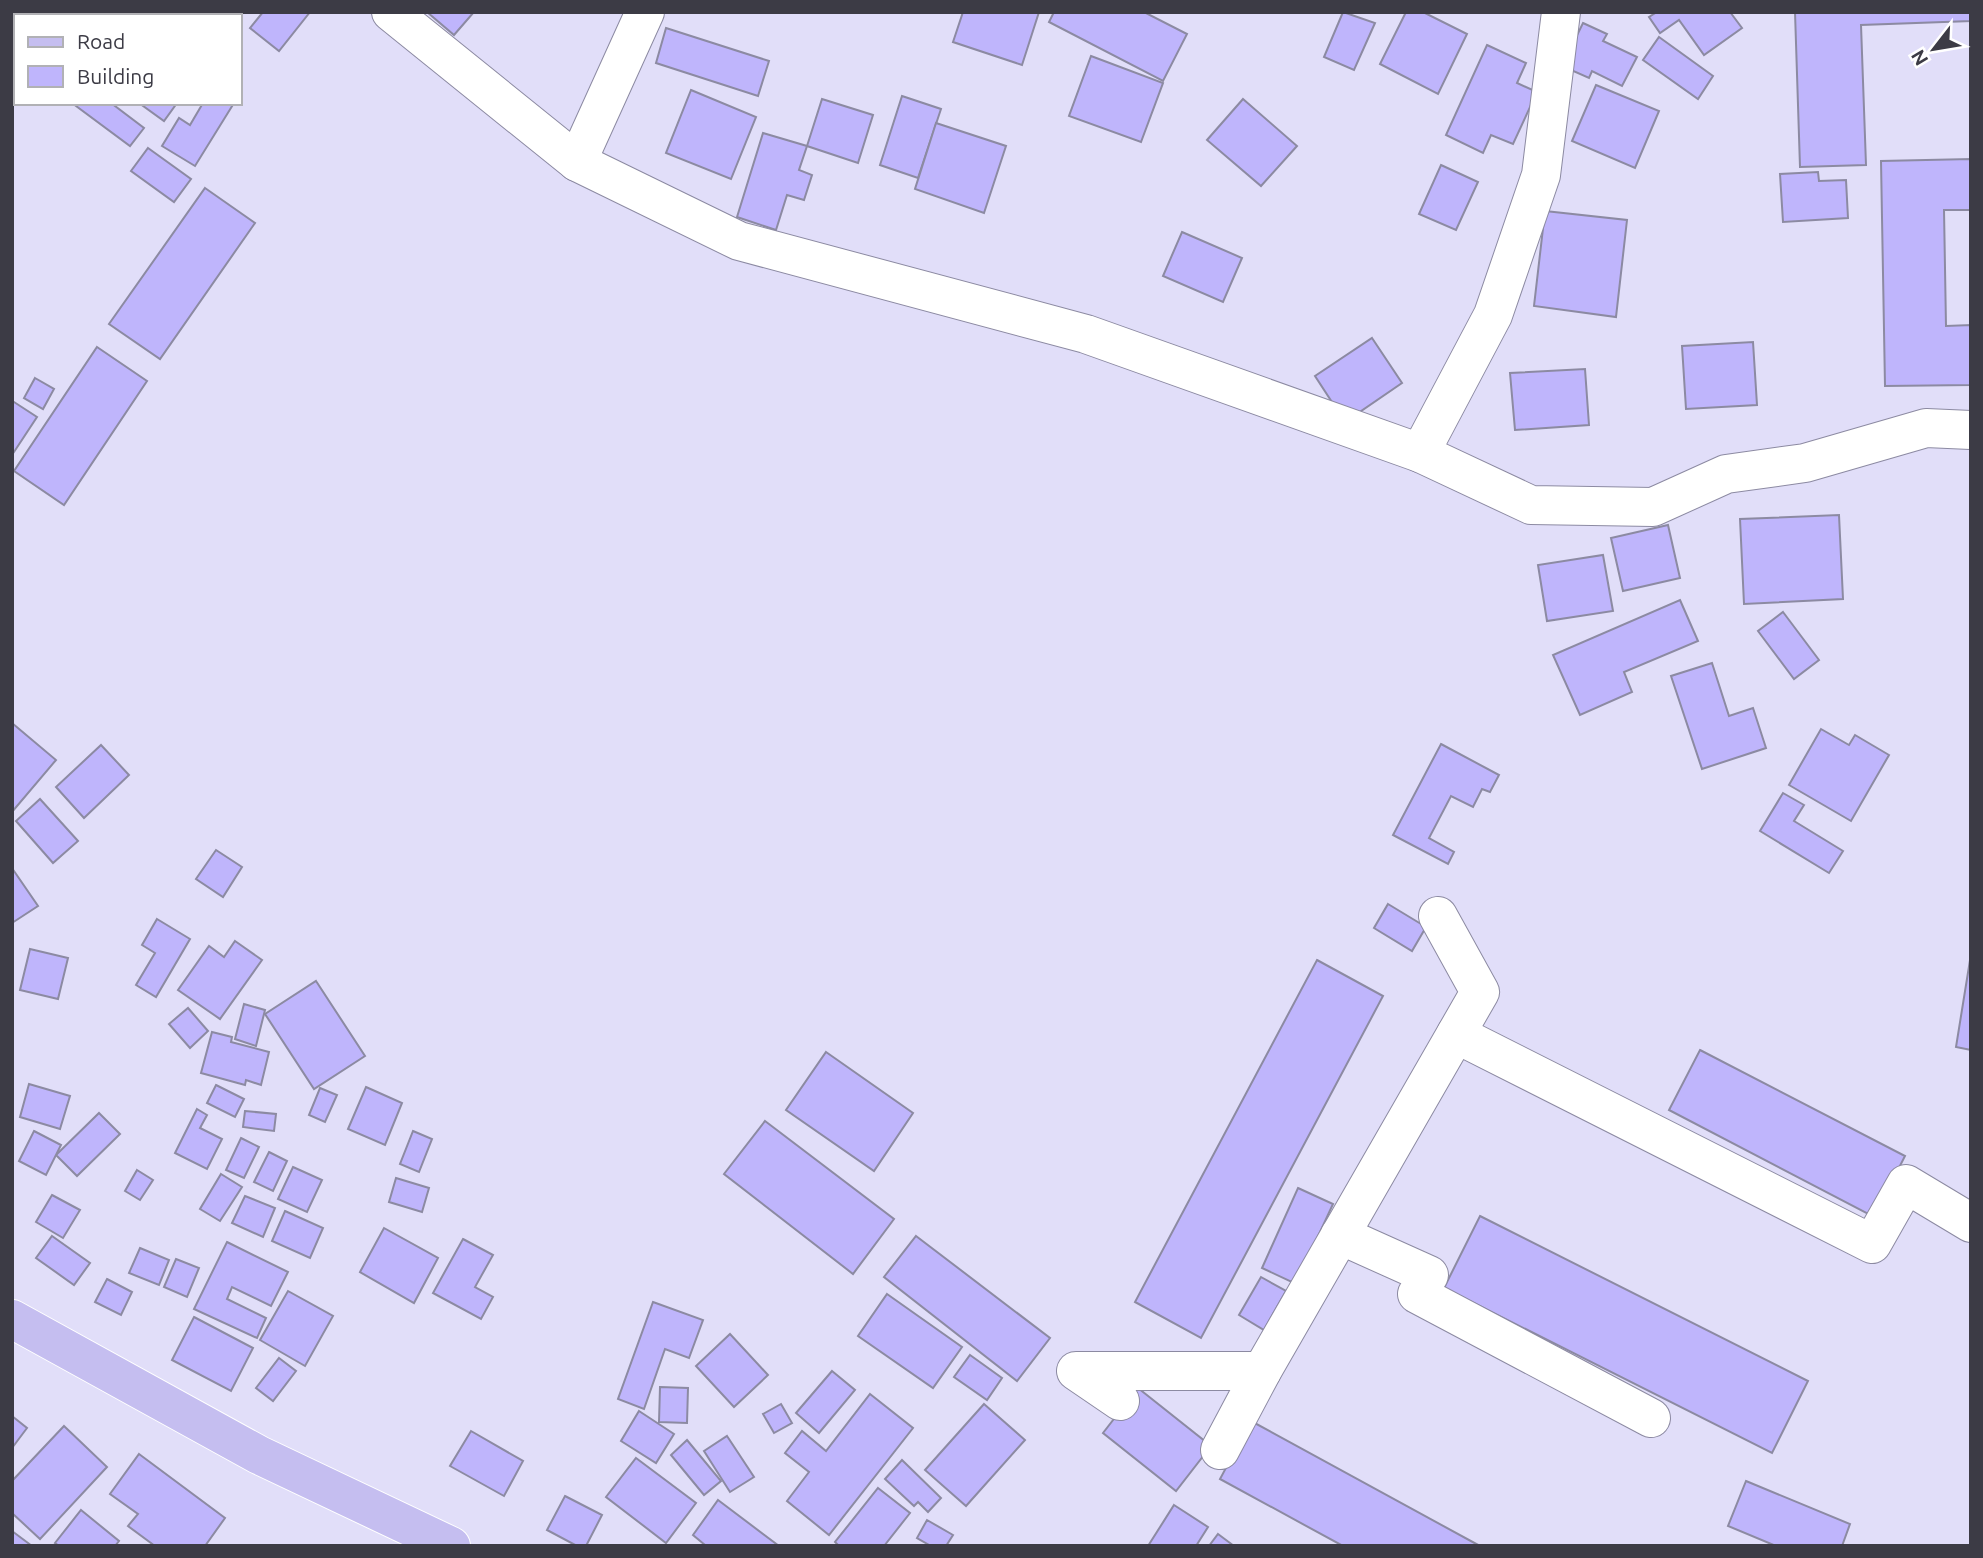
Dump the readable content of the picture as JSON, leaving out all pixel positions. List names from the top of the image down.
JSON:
{
  "legend": ["Road", "Building"],
  "north": "bottom left"
}
